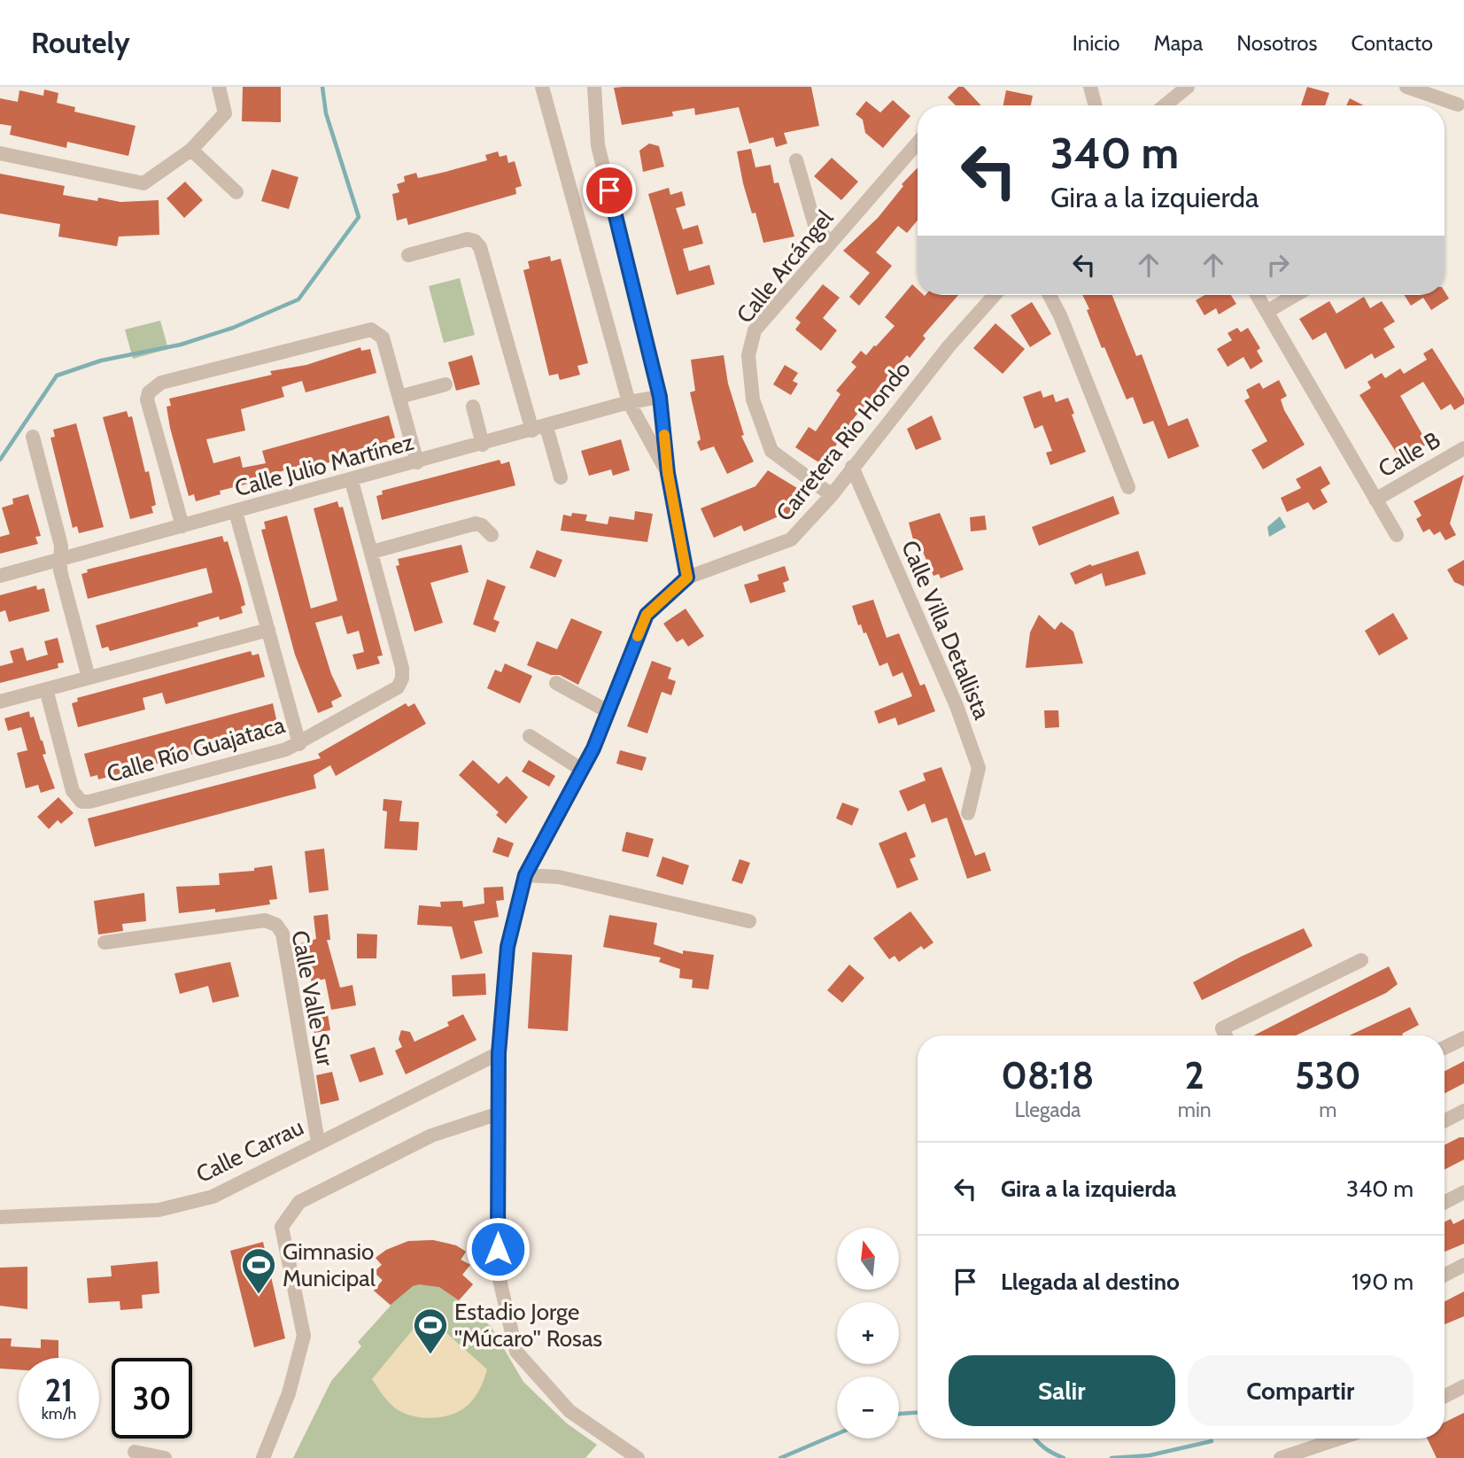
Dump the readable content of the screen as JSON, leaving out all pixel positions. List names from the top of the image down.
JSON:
{
  "streets": {
    "street": [
      "Calle Arcángel",
      "Carretera Rio Hondo",
      "Calle B",
      "Calle Julio Martínez",
      "Calle Villa Detallista",
      "Calle Río Guajataca",
      "Calle Valle Sur",
      "Calle Carrau"
    ]
  },
  "crossings": [
    ["Calle Arcángel", "Carretera Rio Hondo"],
    ["Carretera Rio Hondo", "Calle Villa Detallista"],
    ["Calle Julio Martínez", "Calle Río Guajataca"],
    ["Calle Valle Sur", "Calle Carrau"]
  ],
  "places": {
    "sports": ["Gimnasio Municipal", "Estadio Jorge ''Múcaro'' Rosas"]
  },
  "north": "top",
  "page": {
    "header": "Routely",
    "nav": [
      "Inicio",
      "Mapa",
      "Nosotros",
      "Contacto"
    ],
    "turn": ["340 m", "Gira a la izquierda"],
    "eta": [
      "08:18",
      "Llegada",
      "2",
      "min",
      "530",
      "m"
    ],
    "list": [
      {
        "name": "Gira a la izquierda",
        "value": "340 m"
      },
      {
        "name": "Llegada al destino",
        "value": "190 m"
      }
    ],
    "map_buttons": ["+", "−"],
    "buttons": ["Salir", "Compartir"],
    "speed": "21 km/h",
    "limit": "30"
  }
}
